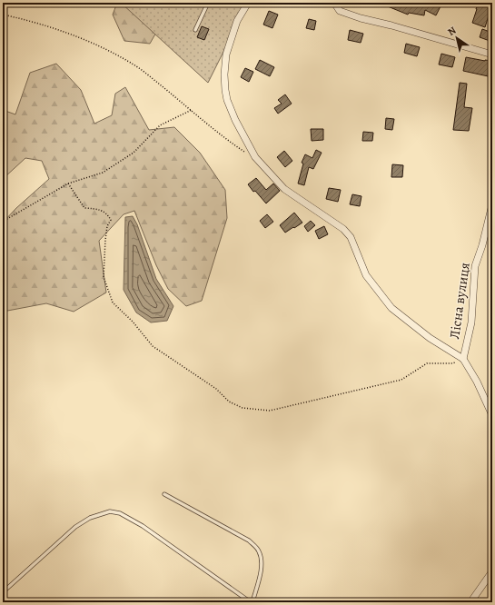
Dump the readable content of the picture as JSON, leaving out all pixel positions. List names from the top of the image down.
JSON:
{
  "streets": {
    "street": ["Лісна вулиця"]
  },
  "north": "top left"
}
